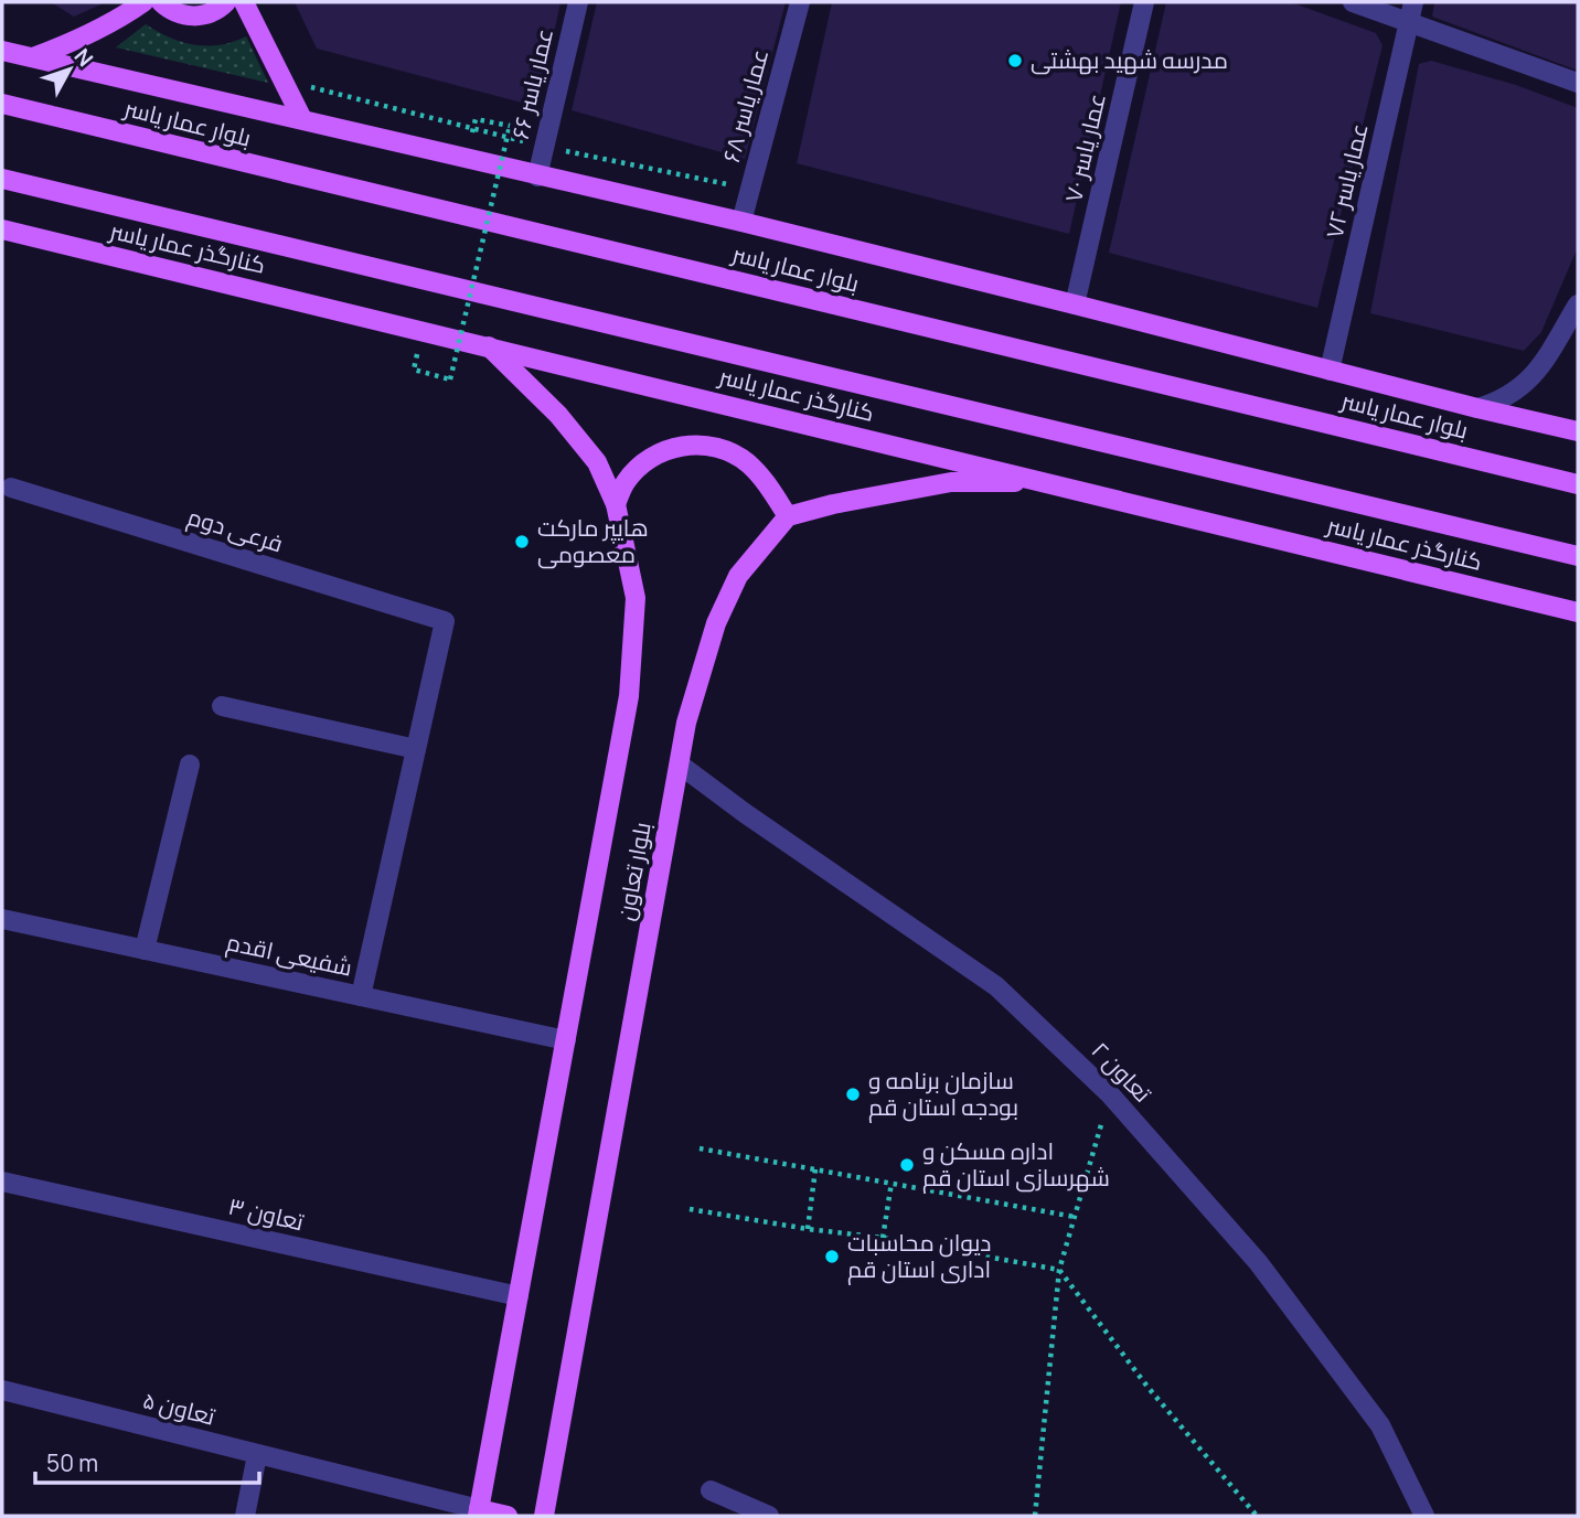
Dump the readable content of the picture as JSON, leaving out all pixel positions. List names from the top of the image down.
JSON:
{
  "streets": {
    "main road": ["بلوار عمار یاسر", "کنارگذر عمار یاسر", "بلوار تعاون"],
    "street": [
      "عمار یاسر ۶۶",
      "عمار یاسر ۶۸",
      "عمار یاسر ۷۰",
      "عمار یاسر ۷۲",
      "فرعی دوم",
      "شفیعی اقدم",
      "تعاون ۲",
      "تعاون ۳",
      "تعاون ۵"
    ]
  },
  "crossings": [
    ["کنارگذر عمار یاسر", "بلوار تعاون"],
    ["بلوار تعاون", "شفیعی اقدم"],
    ["بلوار تعاون", "تعاون ۲"],
    ["بلوار تعاون", "تعاون ۳"],
    ["بلوار تعاون", "تعاون ۵"]
  ],
  "places": [
    "مدرسه شهید بهشتی",
    "هایپر مارکت معصومی",
    "سازمان برنامه و بودجه استان قم",
    "اداره مسکن و شهرسازی استان قم",
    "دیوان محاسبات اداری استان قم"
  ],
  "scale_bar": "50 m",
  "north": "top right"
}
